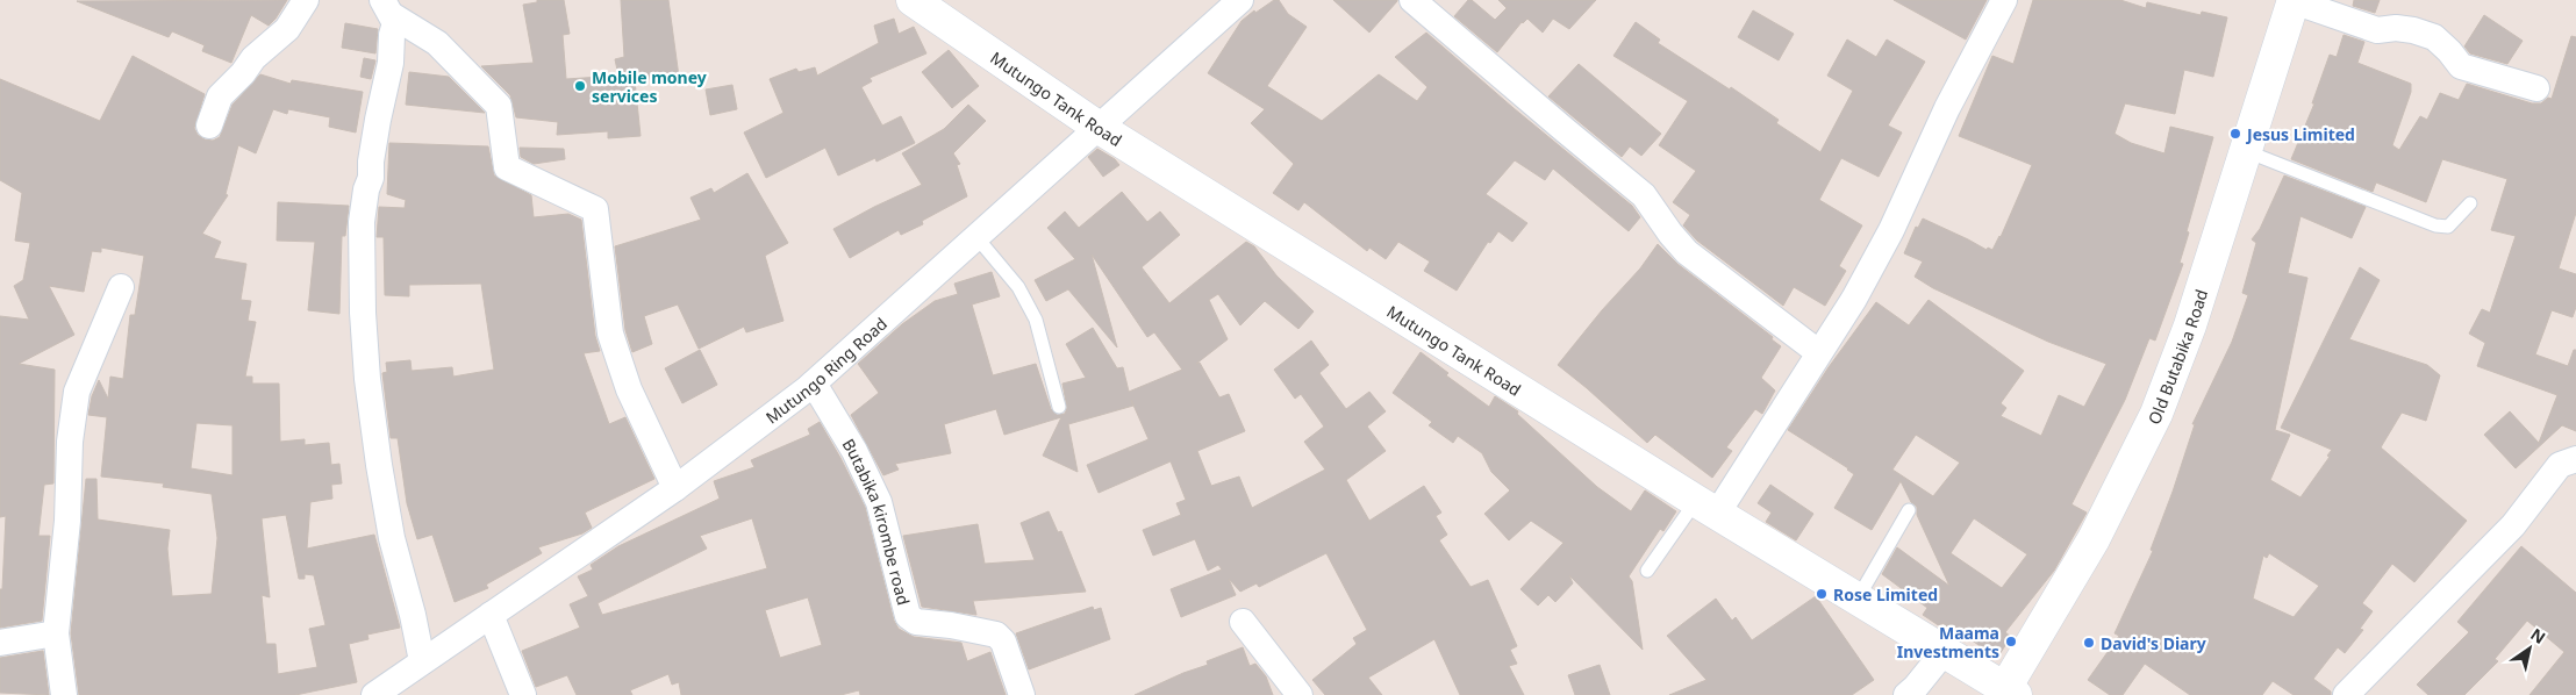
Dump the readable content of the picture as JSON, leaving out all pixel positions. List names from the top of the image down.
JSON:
{
  "streets": {
    "street": [
      "Mutungo Tank Road",
      "Old Butabika Road",
      "Mutungo Ring Road",
      "Butabika kirombe road"
    ]
  },
  "crossings": [
    ["Mutungo Tank Road", "Old Butabika Road"],
    ["Mutungo Tank Road", "Mutungo Ring Road"],
    ["Mutungo Ring Road", "Butabika kirombe road"]
  ],
  "places": [
    "Mobile money services",
    "Jesus Limited",
    "Rose Limited",
    "Maama Investments",
    "David's Diary"
  ],
  "north": "top right"
}
